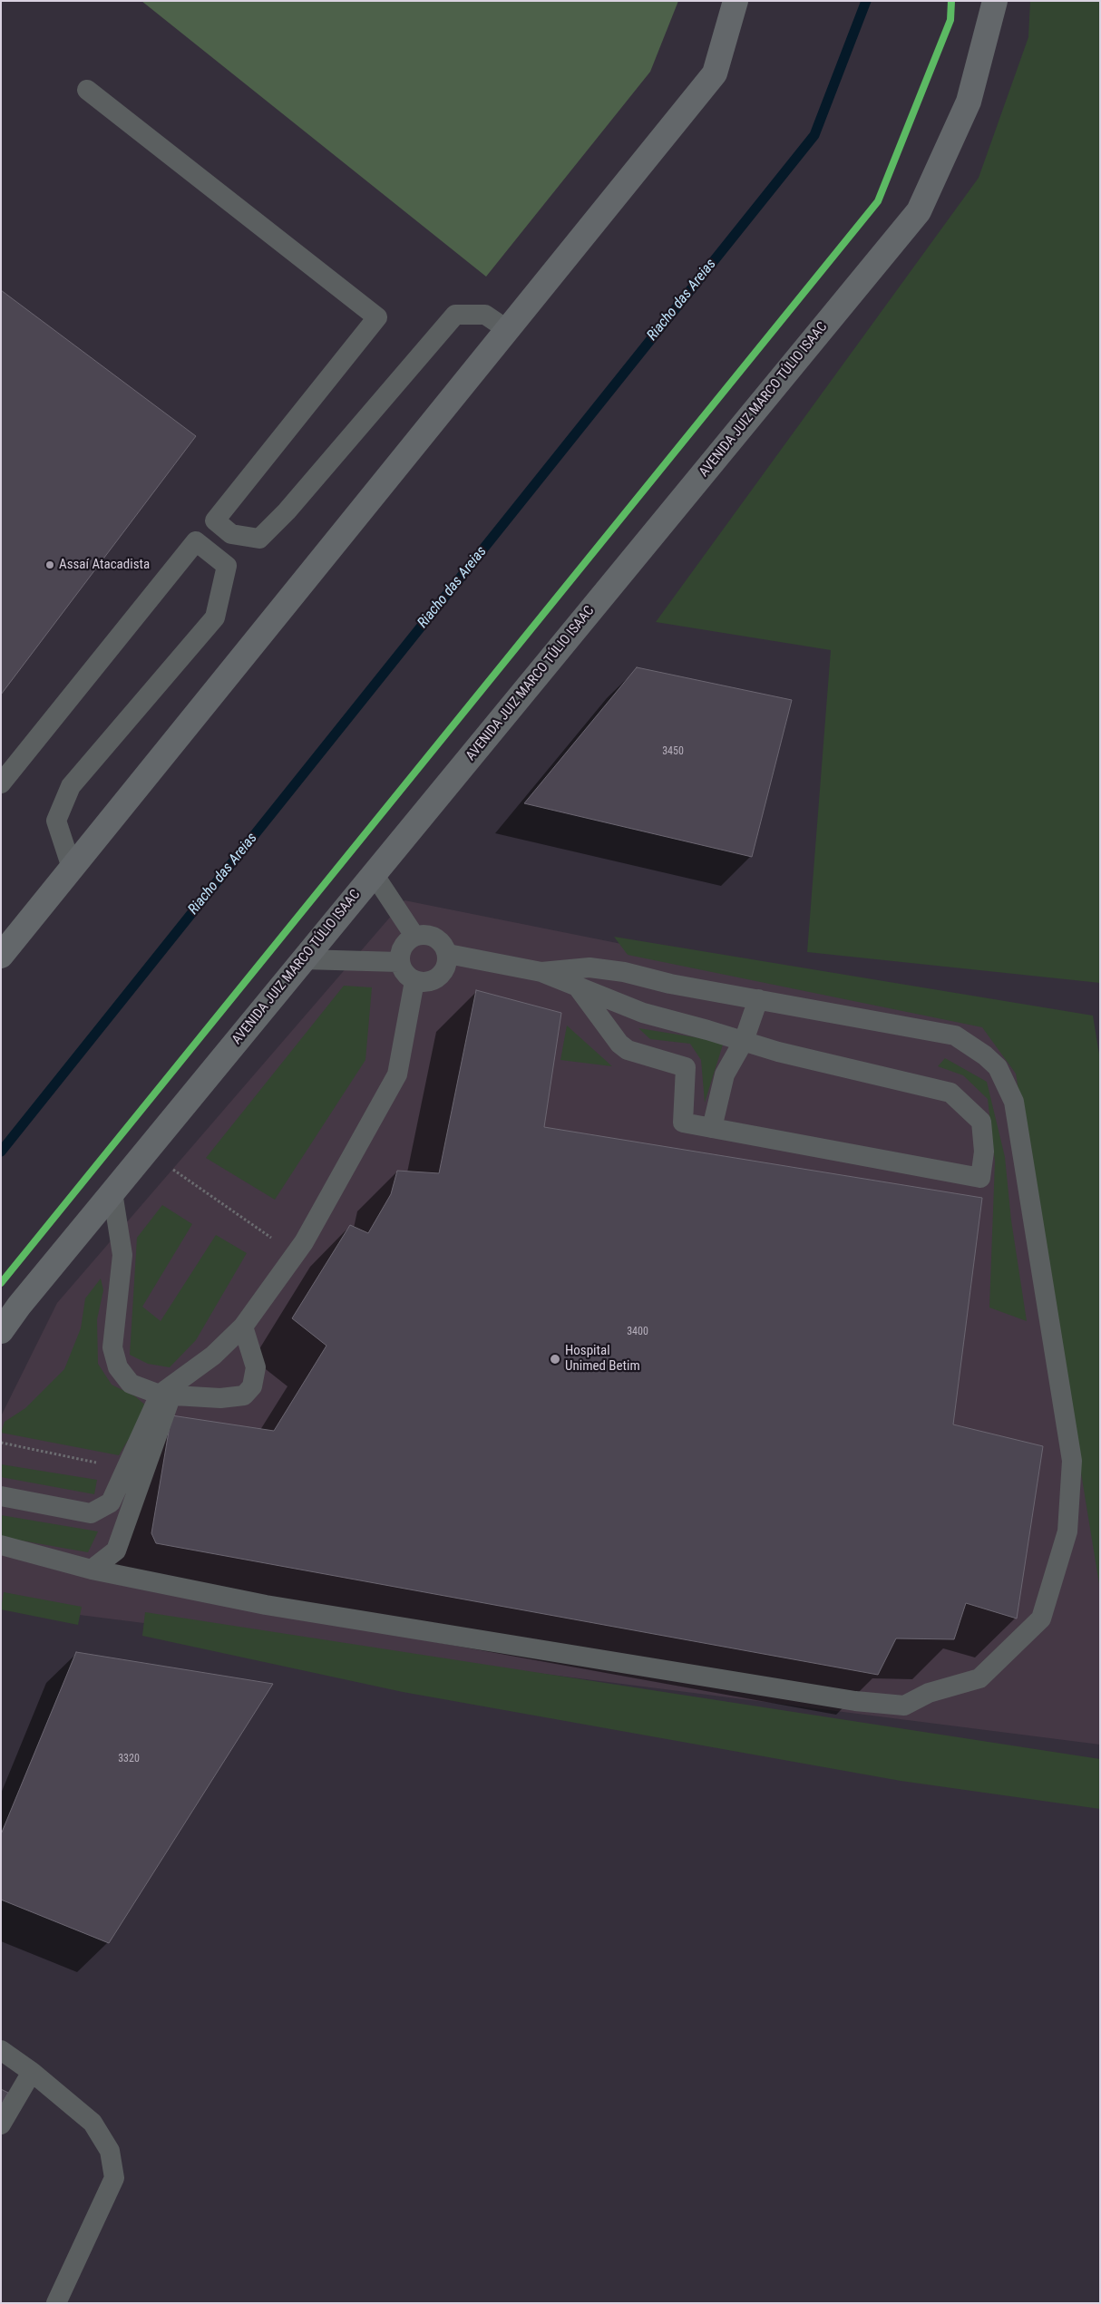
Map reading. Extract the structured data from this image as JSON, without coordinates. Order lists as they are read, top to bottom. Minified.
{"streets":{"main road":["AVENIDA JUIZ MARCO TÚLIO ISAAC"]},"water":["Riacho das Areias"],"places":["Assaí Atacadista","Hospital Unimed Betim"],"house_numbers":["3450","3400","3320"]}
